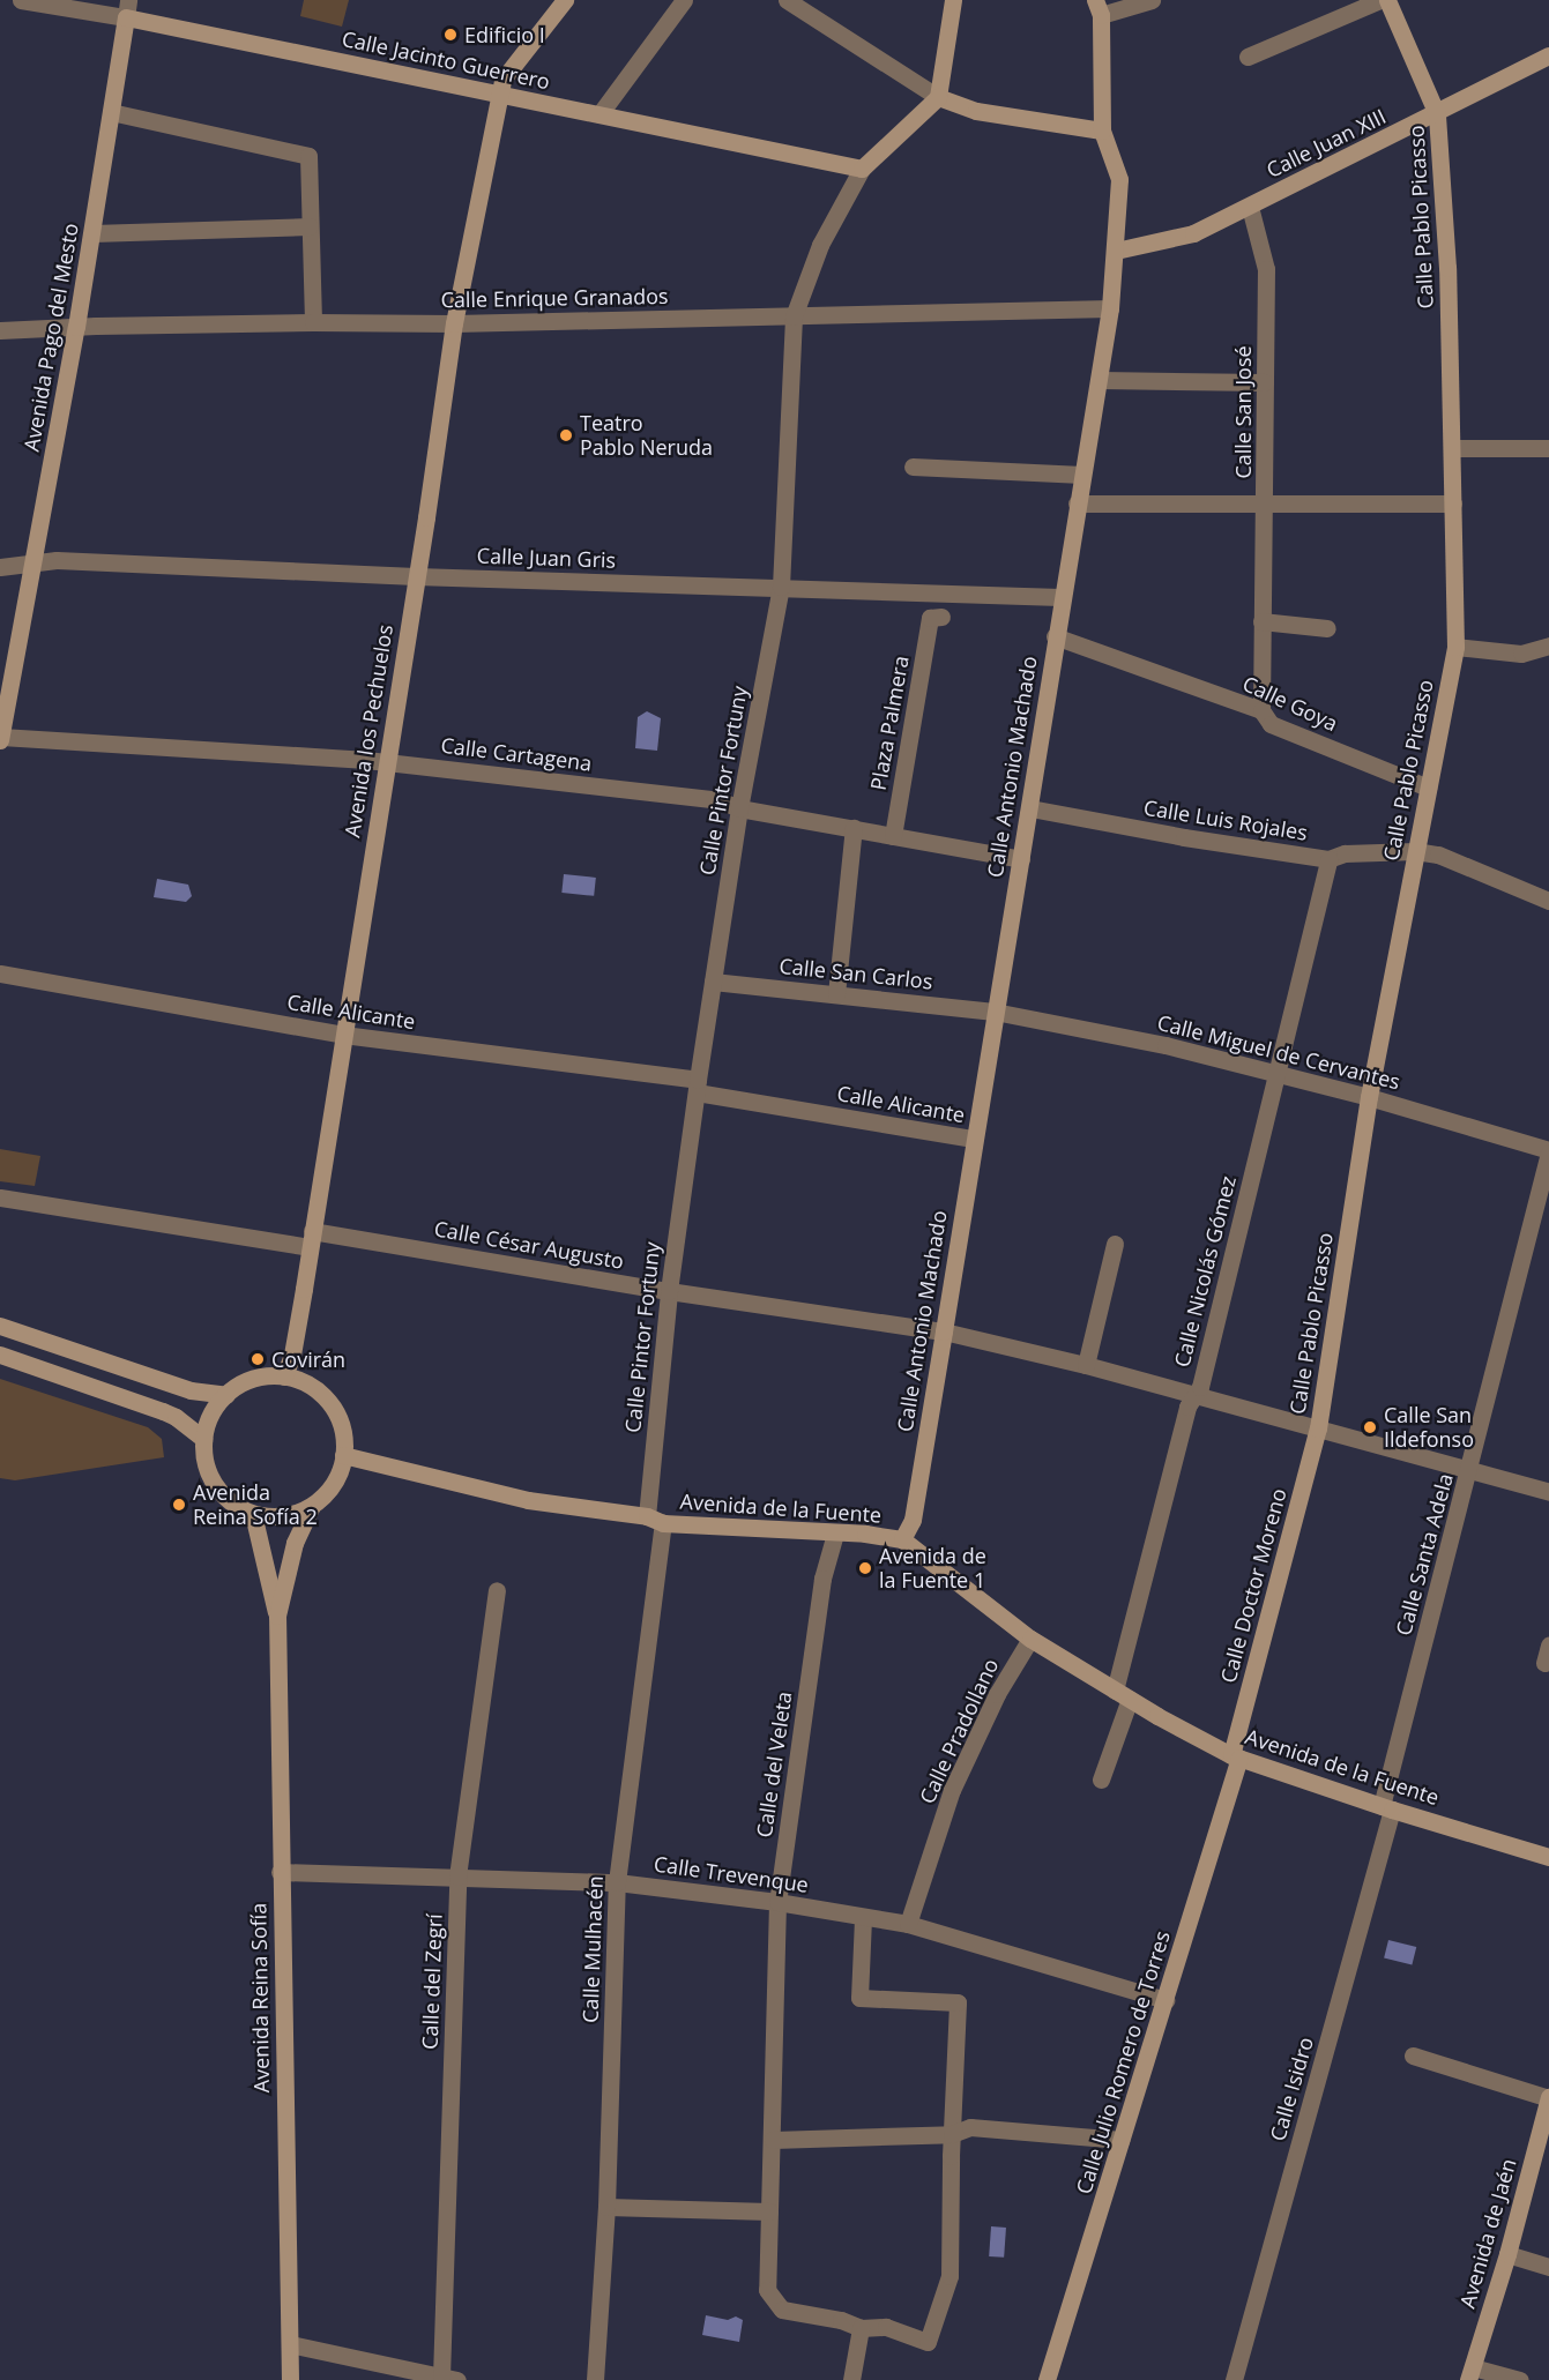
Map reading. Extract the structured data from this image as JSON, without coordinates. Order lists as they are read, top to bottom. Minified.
{"streets":{"street":["Calle Jacinto Guerrero","Calle Juan XIII","Calle Pablo Picasso","Calle Enrique Granados","Avenida Pago del Mesto","Calle San José","Calle Juan Gris","Calle Goya","Plaza Palmera","Avenida los Pechuelos","Calle Cartagena","Calle Antonio Machado","Calle Pintor Fortuny","Calle Luis Rojales","Calle San Carlos","Calle Alicante","Calle Miguel de Cervantes","Calle César Augusto","Calle Nicolás Gómez","Avenida de la Fuente","Calle Santa Adela","Calle Doctor Moreno","Calle Pradollano","Calle del Veleta","Calle Trevenque","Calle Mulhacén","Calle del Zegrí","Avenida Reina Sofía","Calle Julio Romero de Torres","Calle Isidro","Avenida de Jaén"]},"crossings":[["Calle Jacinto Guerrero","Avenida Pago del Mesto"],["Calle Jacinto Guerrero","Avenida los Pechuelos"],["Calle Jacinto Guerrero","Calle Pintor Fortuny"],["Calle Juan XIII","Calle Pablo Picasso"],["Calle Juan XIII","Calle San José"],["Calle Juan XIII","Calle Antonio Machado"],["Calle Pablo Picasso","Calle Goya"],["Calle Pablo Picasso","Calle Luis Rojales"],["Calle Pablo Picasso","Calle Miguel de Cervantes"],["Calle Pablo Picasso","Calle Doctor Moreno"],["Calle Enrique Granados","Avenida Pago del Mesto"],["Calle Enrique Granados","Avenida los Pechuelos"],["Calle Enrique Granados","Calle Antonio Machado"],["Calle Enrique Granados","Calle Pintor Fortuny"],["Avenida Pago del Mesto","Calle Juan Gris"],["Avenida Pago del Mesto","Calle Cartagena"],["Calle San José","Calle Goya"],["Calle Juan Gris","Avenida los Pechuelos"],["Calle Juan Gris","Calle Antonio Machado"],["Calle Juan Gris","Calle Pintor Fortuny"],["Calle Goya","Calle Antonio Machado"],["Plaza Palmera","Calle Cartagena"],["Avenida los Pechuelos","Calle Cartagena"],["Avenida los Pechuelos","Calle Alicante"],["Avenida los Pechuelos","Calle César Augusto"],["Avenida los Pechuelos","Avenida de la Fuente"],["Avenida los Pechuelos","Avenida Reina Sofía"],["Calle Cartagena","Calle Antonio Machado"],["Calle Cartagena","Calle Pintor Fortuny"],["Calle Antonio Machado","Calle Luis Rojales"],["Calle Antonio Machado","Calle San Carlos"],["Calle Antonio Machado","Calle Alicante"],["Calle Antonio Machado","Calle Miguel de Cervantes"],["Calle Antonio Machado","Calle César Augusto"],["Calle Antonio Machado","Avenida de la Fuente"],["Calle Pintor Fortuny","Calle San Carlos"],["Calle Pintor Fortuny","Calle Alicante"],["Calle Pintor Fortuny","Calle César Augusto"],["Calle Pintor Fortuny","Avenida de la Fuente"],["Calle Pintor Fortuny","Calle Mulhacén"],["Calle Luis Rojales","Calle Nicolás Gómez"],["Calle San Carlos","Calle Miguel de Cervantes"],["Calle Miguel de Cervantes","Calle Nicolás Gómez"],["Calle Miguel de Cervantes","Calle Santa Adela"],["Calle Nicolás Gómez","Avenida de la Fuente"],["Avenida de la Fuente","Calle Santa Adela"],["Avenida de la Fuente","Calle Doctor Moreno"],["Avenida de la Fuente","Calle Pradollano"],["Avenida de la Fuente","Calle del Veleta"],["Avenida de la Fuente","Calle Mulhacén"],["Avenida de la Fuente","Avenida Reina Sofía"],["Avenida de la Fuente","Calle Julio Romero de Torres"],["Avenida de la Fuente","Calle Isidro"],["Calle Santa Adela","Calle Isidro"],["Calle Doctor Moreno","Calle Julio Romero de Torres"],["Calle Pradollano","Calle Trevenque"],["Calle del Veleta","Calle Trevenque"],["Calle Trevenque","Calle Mulhacén"],["Calle Trevenque","Calle del Zegrí"],["Calle Trevenque","Avenida Reina Sofía"],["Calle Trevenque","Calle Julio Romero de Torres"]],"places":["Edificio I","Teatro Pablo Neruda","Covirán","Calle San Ildefonso","Avenida Reina Sofía 2","Avenida de la Fuente 1"]}
